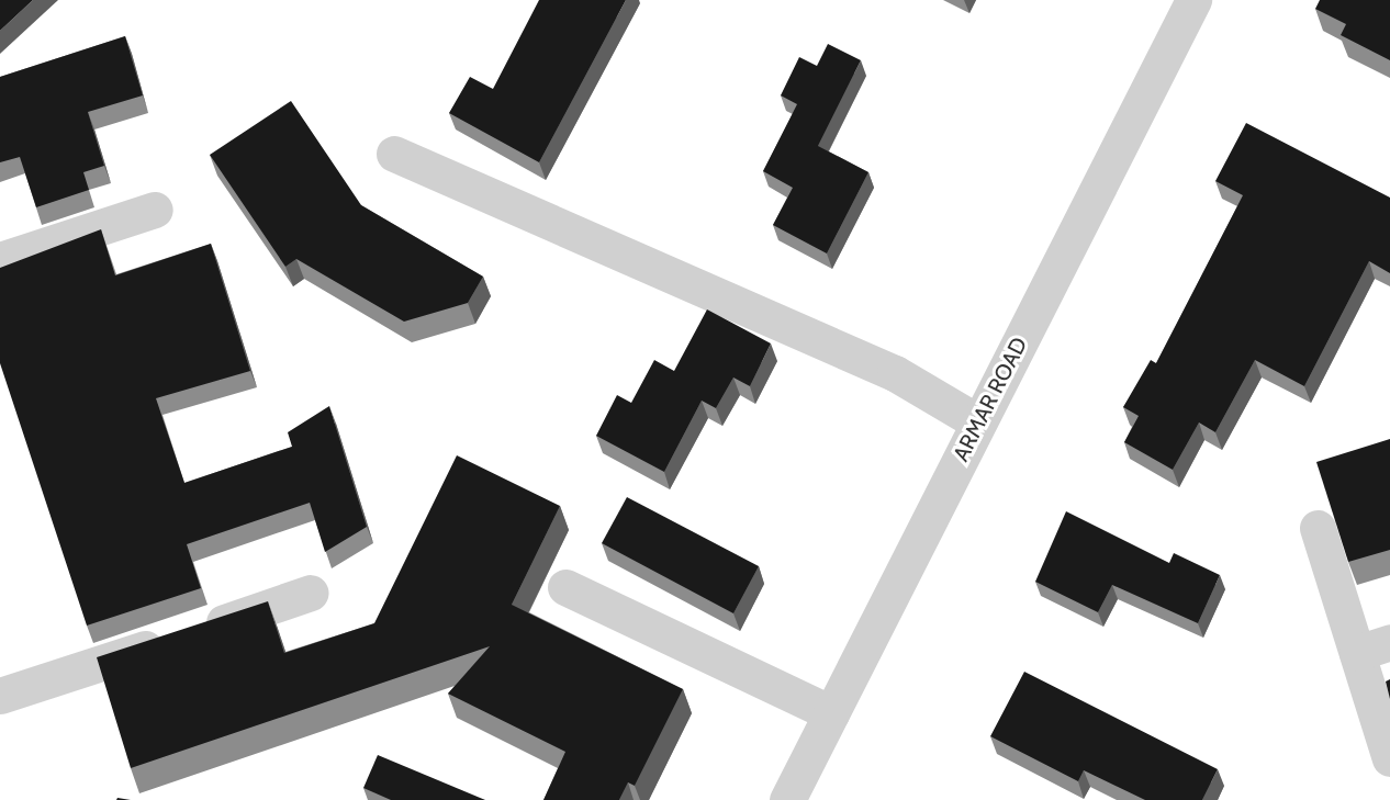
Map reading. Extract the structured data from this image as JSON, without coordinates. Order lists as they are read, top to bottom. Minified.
{"streets":{"street":["ARMAR ROAD"]}}
